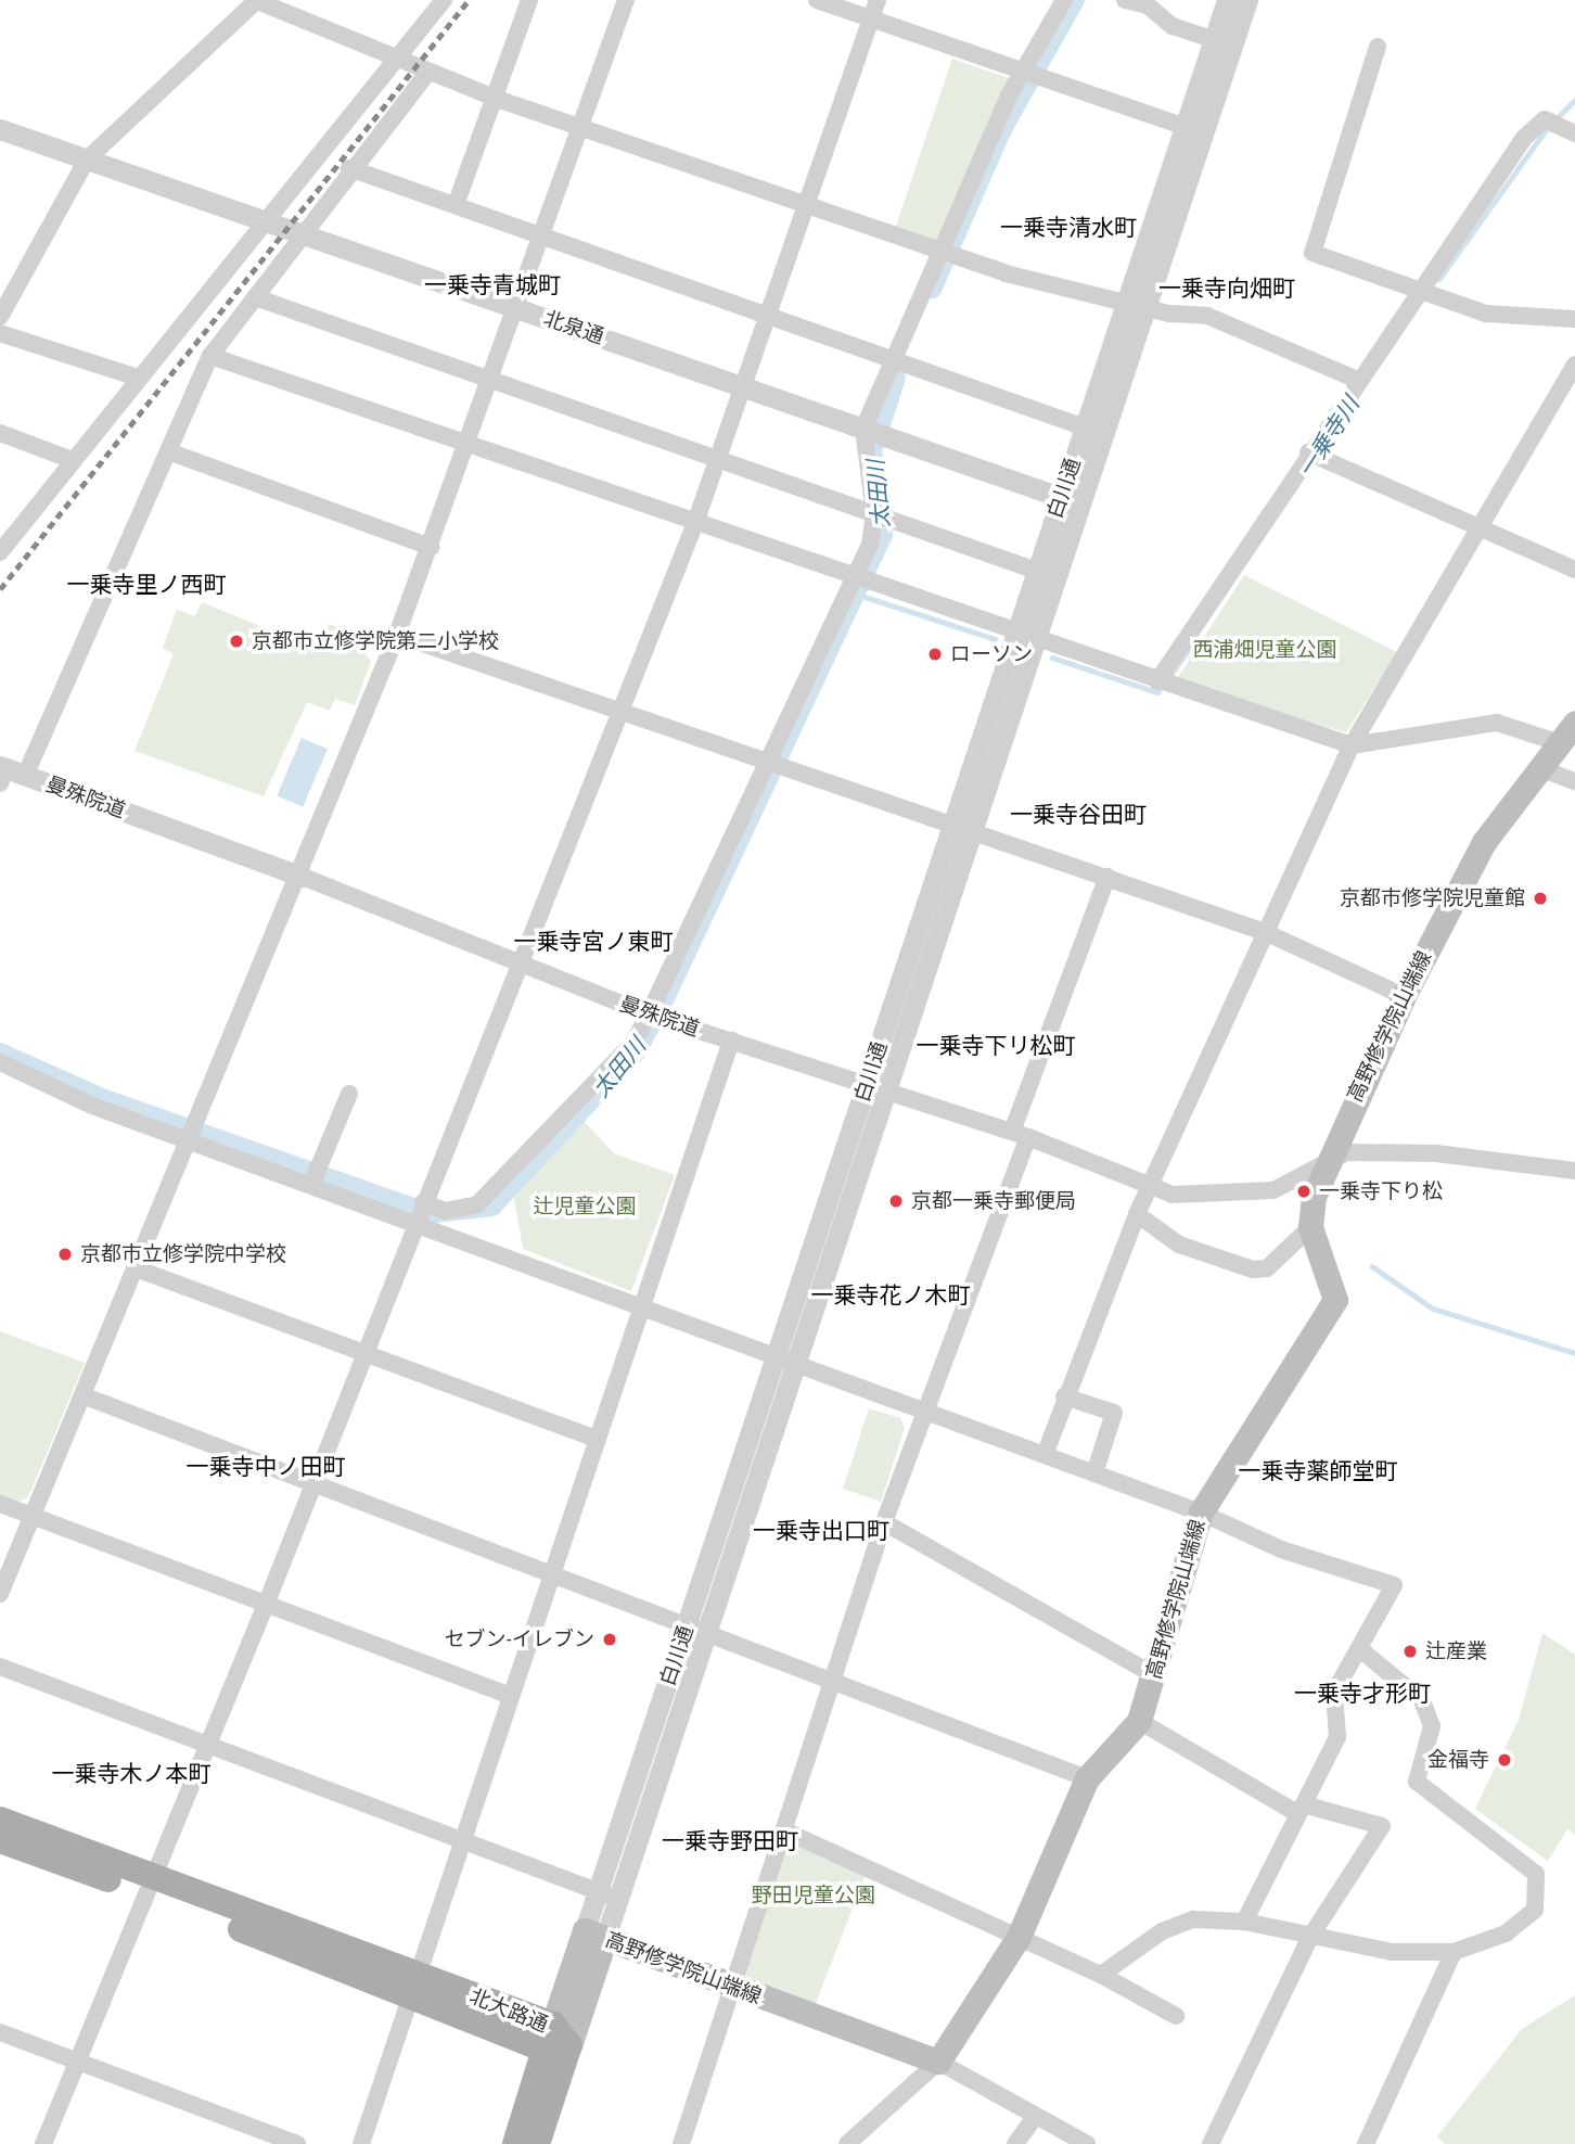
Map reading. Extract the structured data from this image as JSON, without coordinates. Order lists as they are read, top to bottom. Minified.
{"streets":{"main road":["白川通","高野修学院山端線","北大路通"],"street":["北泉通","曼殊院道"]},"crossings":[["北泉通","白川通"],["白川通","曼殊院道"],["白川通","高野修学院山端線"],["白川通","北大路通"],["曼殊院道","高野修学院山端線"]],"districts":["一乗寺清水町","一乗寺青城町","一乗寺向畑町","一乗寺里ノ西町","一乗寺谷田町","一乗寺宮ノ東町","一乗寺下リ松町","一乗寺花ノ木町","一乗寺中ノ田町","一乗寺薬師堂町","一乗寺出口町","一乗寺才形町","一乗寺木ノ本町","一乗寺野田町"],"water":["一乗寺川","太田川"],"parks":["西浦畑児童公園","辻児童公園","野田児童公園"],"places":["京都市立修学院第二小学校","ローソン","京都市修学院児童館","一乗寺下り松","京都一乗寺郵便局","京都市立修学院中学校","セブン-イレブン","辻産業","金福寺"]}
